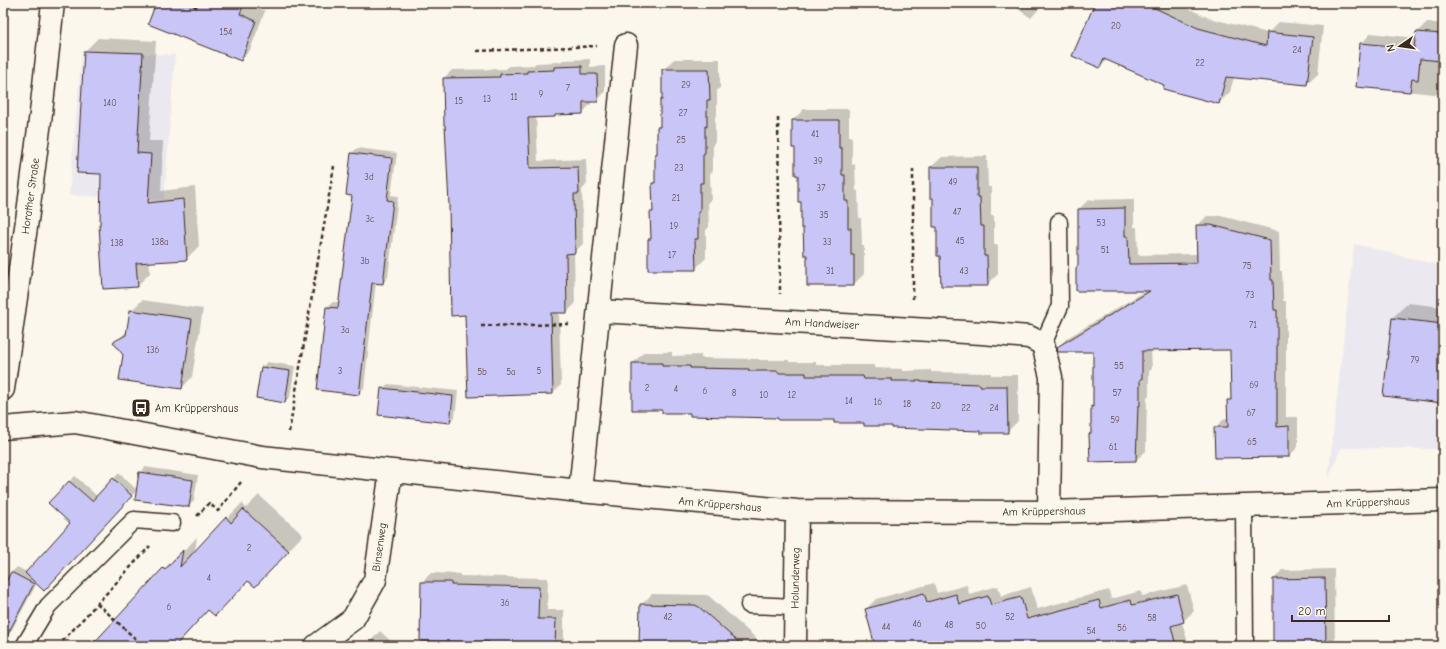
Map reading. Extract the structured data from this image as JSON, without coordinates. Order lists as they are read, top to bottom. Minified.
{"streets":{"street":["Horather Straße","Am Handweiser","Am Krüppershaus","Binsenweg","Holunderweg"]},"crossings":[["Am Krüppershaus","Binsenweg"],["Am Krüppershaus","Holunderweg"]],"places":{"bus stop":["Am Krüppershaus"]},"house_numbers":["20","154","24","22","29","7","9","11","13","15","140","27","41","25","39","23","3d","49","37","21","47","35","3c","53","19","45","138a","33","138","51","17","3b","75","31","43","73","71","3a","136","79","55","3","5","5b","5a","69","2","4","6","8","57","10","12","14","16","18","20","22","24","67","59","65","61","2","4","36","6","42","52","58","46","48","50","44","56","54"],"scale_bar":"20 m","north":"left"}
